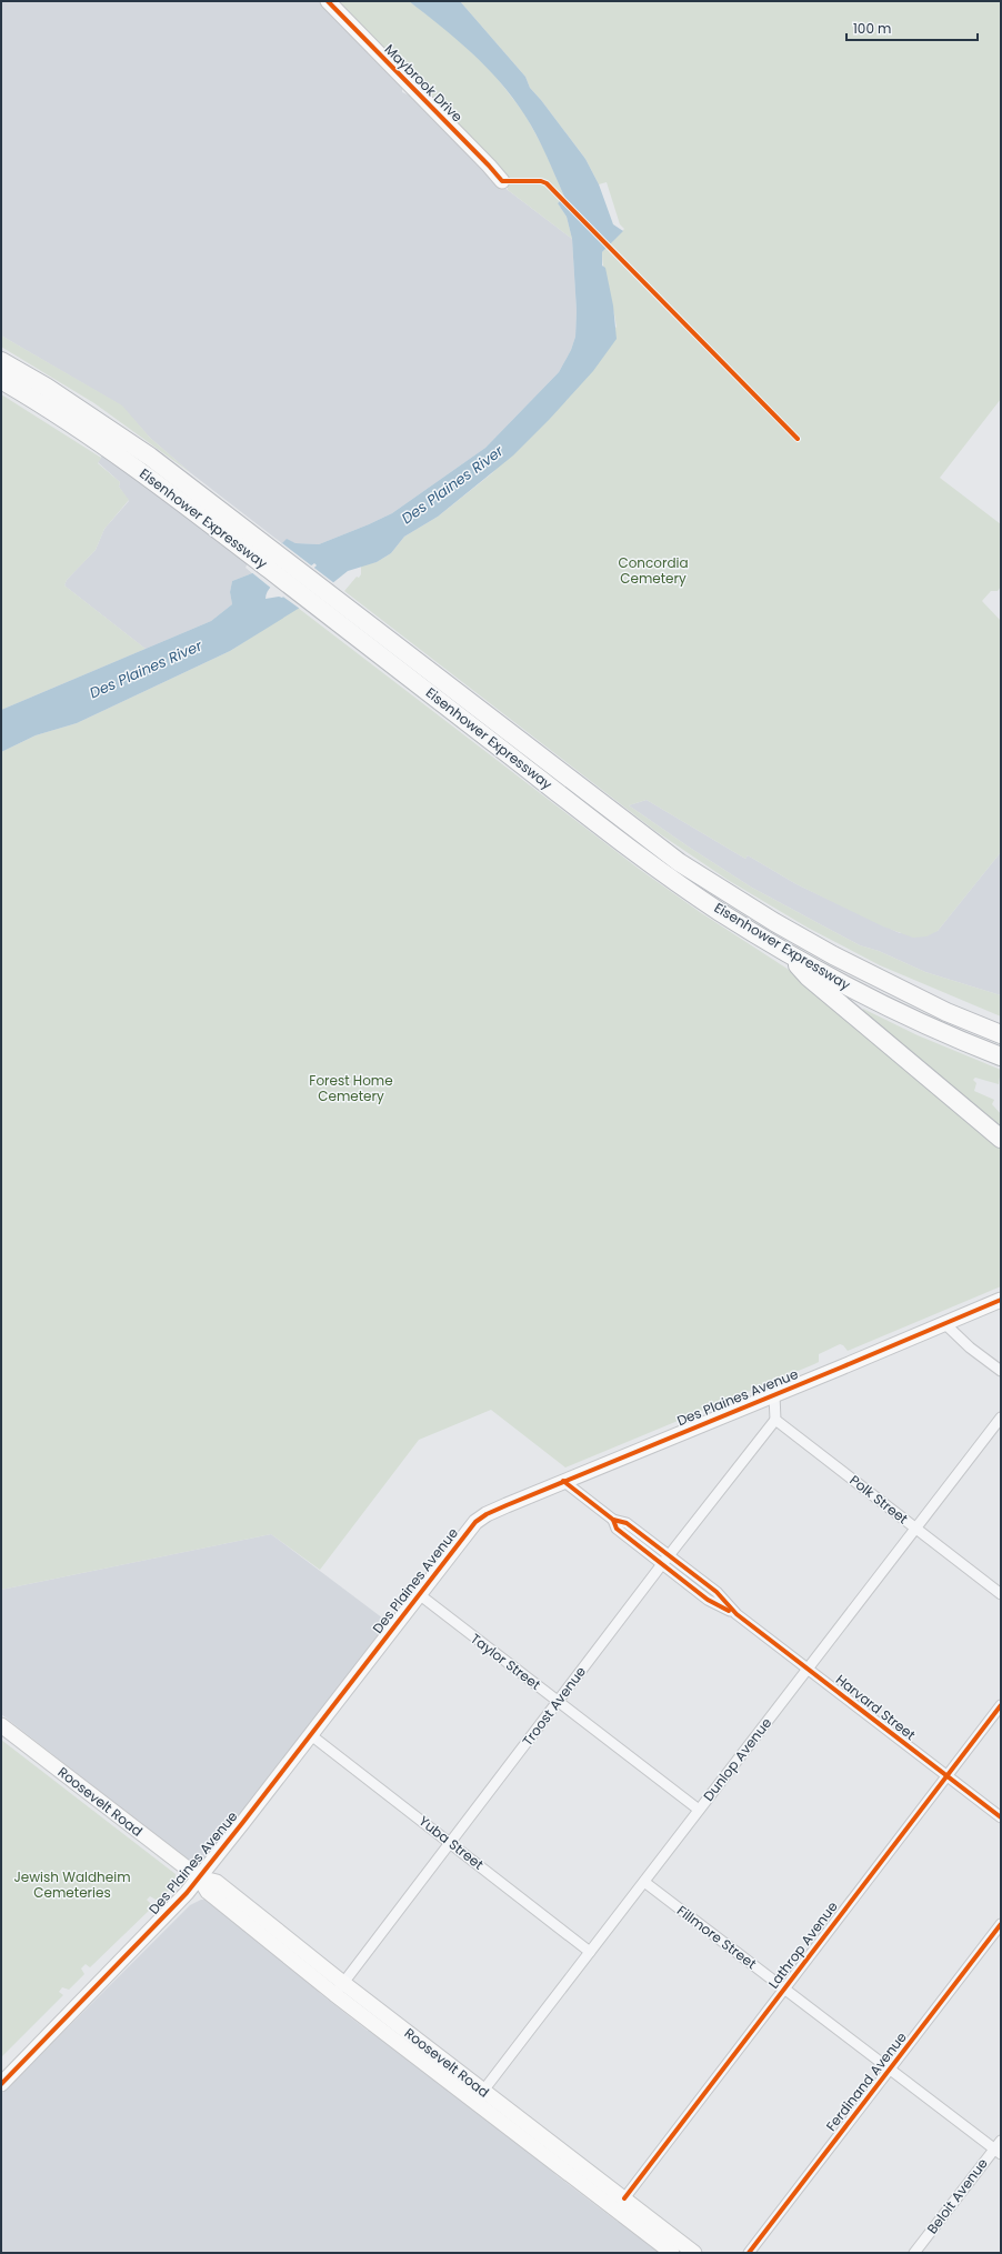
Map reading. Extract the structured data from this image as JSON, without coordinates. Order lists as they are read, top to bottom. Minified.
{"streets":{"highway":["Eisenhower Expressway"],"main road":["Maybrook Drive","Des Plaines Avenue","Roosevelt Road"],"street":["Polk Street","Taylor Street","Troost Avenue","Harvard Street","Dunlop Avenue","Yuba Street","Fillmore Street","Lathrop Avenue","Ferdinand Avenue","Beloit Avenue"]},"crossings":[["Des Plaines Avenue","Taylor Street"],["Des Plaines Avenue","Harvard Street"],["Des Plaines Avenue","Roosevelt Road"],["Des Plaines Avenue","Yuba Street"],["Polk Street","Troost Avenue"],["Polk Street","Dunlop Avenue"],["Taylor Street","Troost Avenue"],["Taylor Street","Dunlop Avenue"],["Troost Avenue","Harvard Street"],["Troost Avenue","Roosevelt Road"],["Troost Avenue","Yuba Street"],["Harvard Street","Dunlop Avenue"],["Harvard Street","Lathrop Avenue"],["Dunlop Avenue","Roosevelt Road"],["Dunlop Avenue","Yuba Street"],["Dunlop Avenue","Fillmore Street"],["Roosevelt Road","Lathrop Avenue"],["Fillmore Street","Lathrop Avenue"],["Fillmore Street","Ferdinand Avenue"],["Fillmore Street","Beloit Avenue"]],"water":["Des Plaines River"],"parks":["Concordia Cemetery","Forest Home Cemetery","Jewish Waldheim Cemeteries"],"scale_bar":"100 m"}
